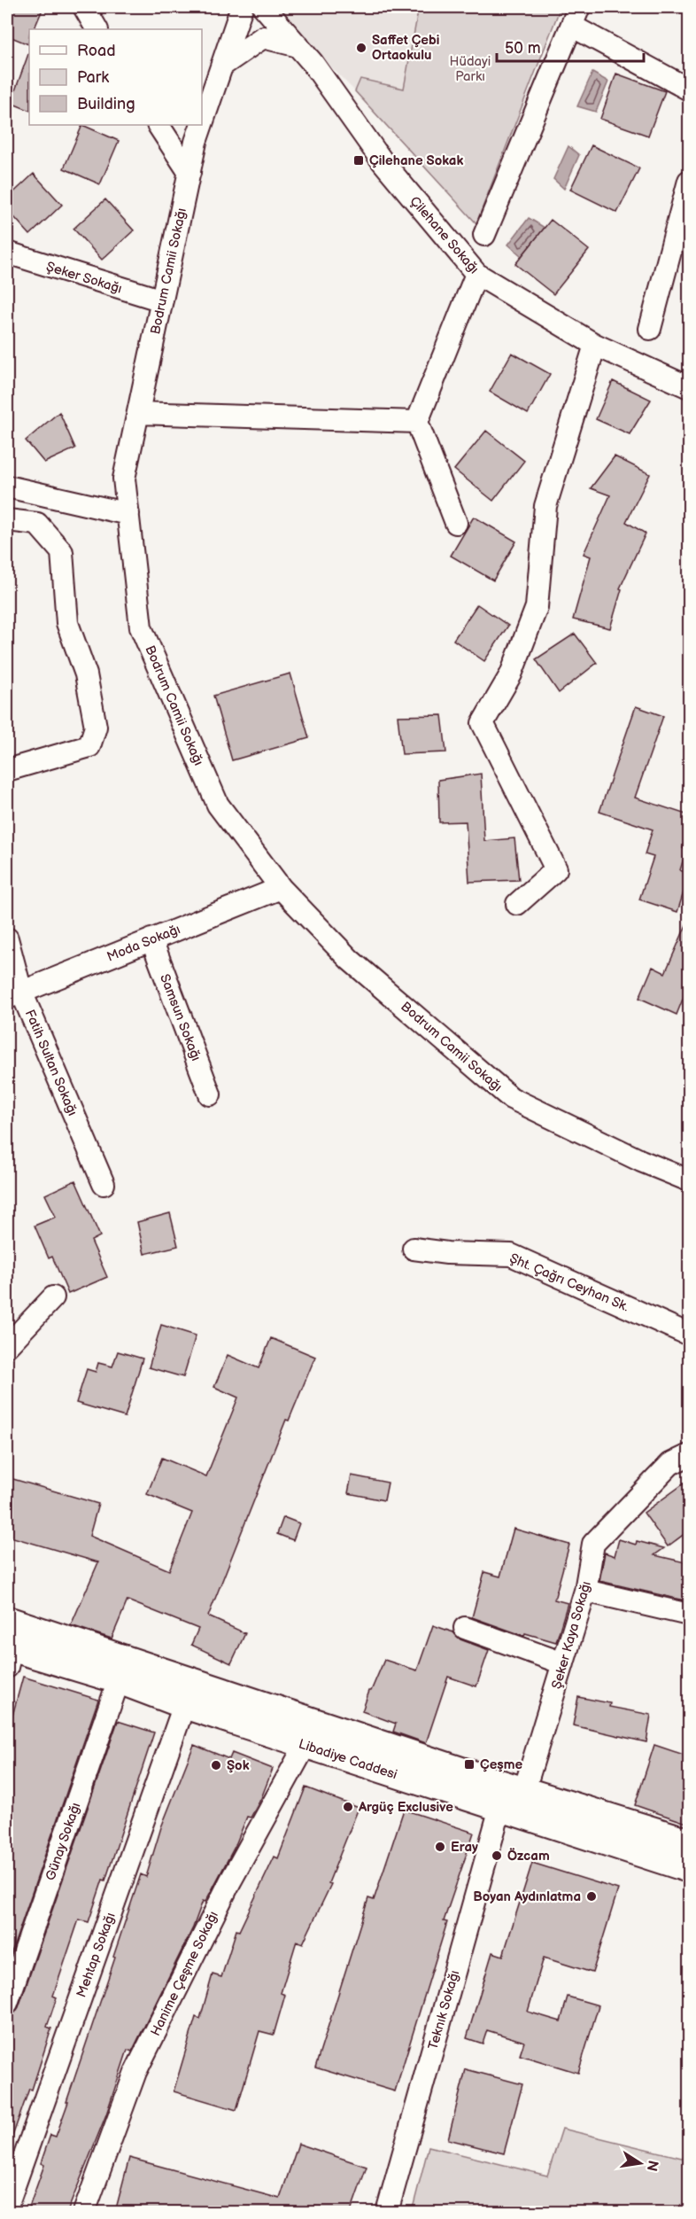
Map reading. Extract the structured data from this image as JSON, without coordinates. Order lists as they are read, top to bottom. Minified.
{"streets":{"main road":["Libadiye Caddesi"],"street":["Çilehane Sokağı","Bodrum Camii Sokağı","Şeker Sokağı","Moda Sokağı","Samsun Sokağı","Fatih Sultan Sokağı","Şht. Çağrı Ceyhan Sk.","Şeker Kaya Sokağı","Günay Sokağı","Mehtap Sokağı","Hanime Çeşme Sokağı","Teknık Sokağı"]},"crossings":[["Bodrum Camii Sokağı","Şeker Sokağı"],["Bodrum Camii Sokağı","Moda Sokağı"],["Moda Sokağı","Samsun Sokağı"],["Moda Sokağı","Fatih Sultan Sokağı"],["Şeker Kaya Sokağı","Libadiye Caddesi"],["Libadiye Caddesi","Günay Sokağı"],["Libadiye Caddesi","Mehtap Sokağı"],["Libadiye Caddesi","Hanime Çeşme Sokağı"],["Libadiye Caddesi","Teknık Sokağı"]],"parks":["Hüdayi Parkı"],"places":{"other":["Saffet Çebi Ortaokulu","Şok","Argüç Exclusive","Eray","Özcam","Boyan Aydınlatma"],"transit":["Çilehane Sokak","Çeşme"]},"legend":["Road","Park","Building"],"scale_bar":"50 m","north":"right"}
